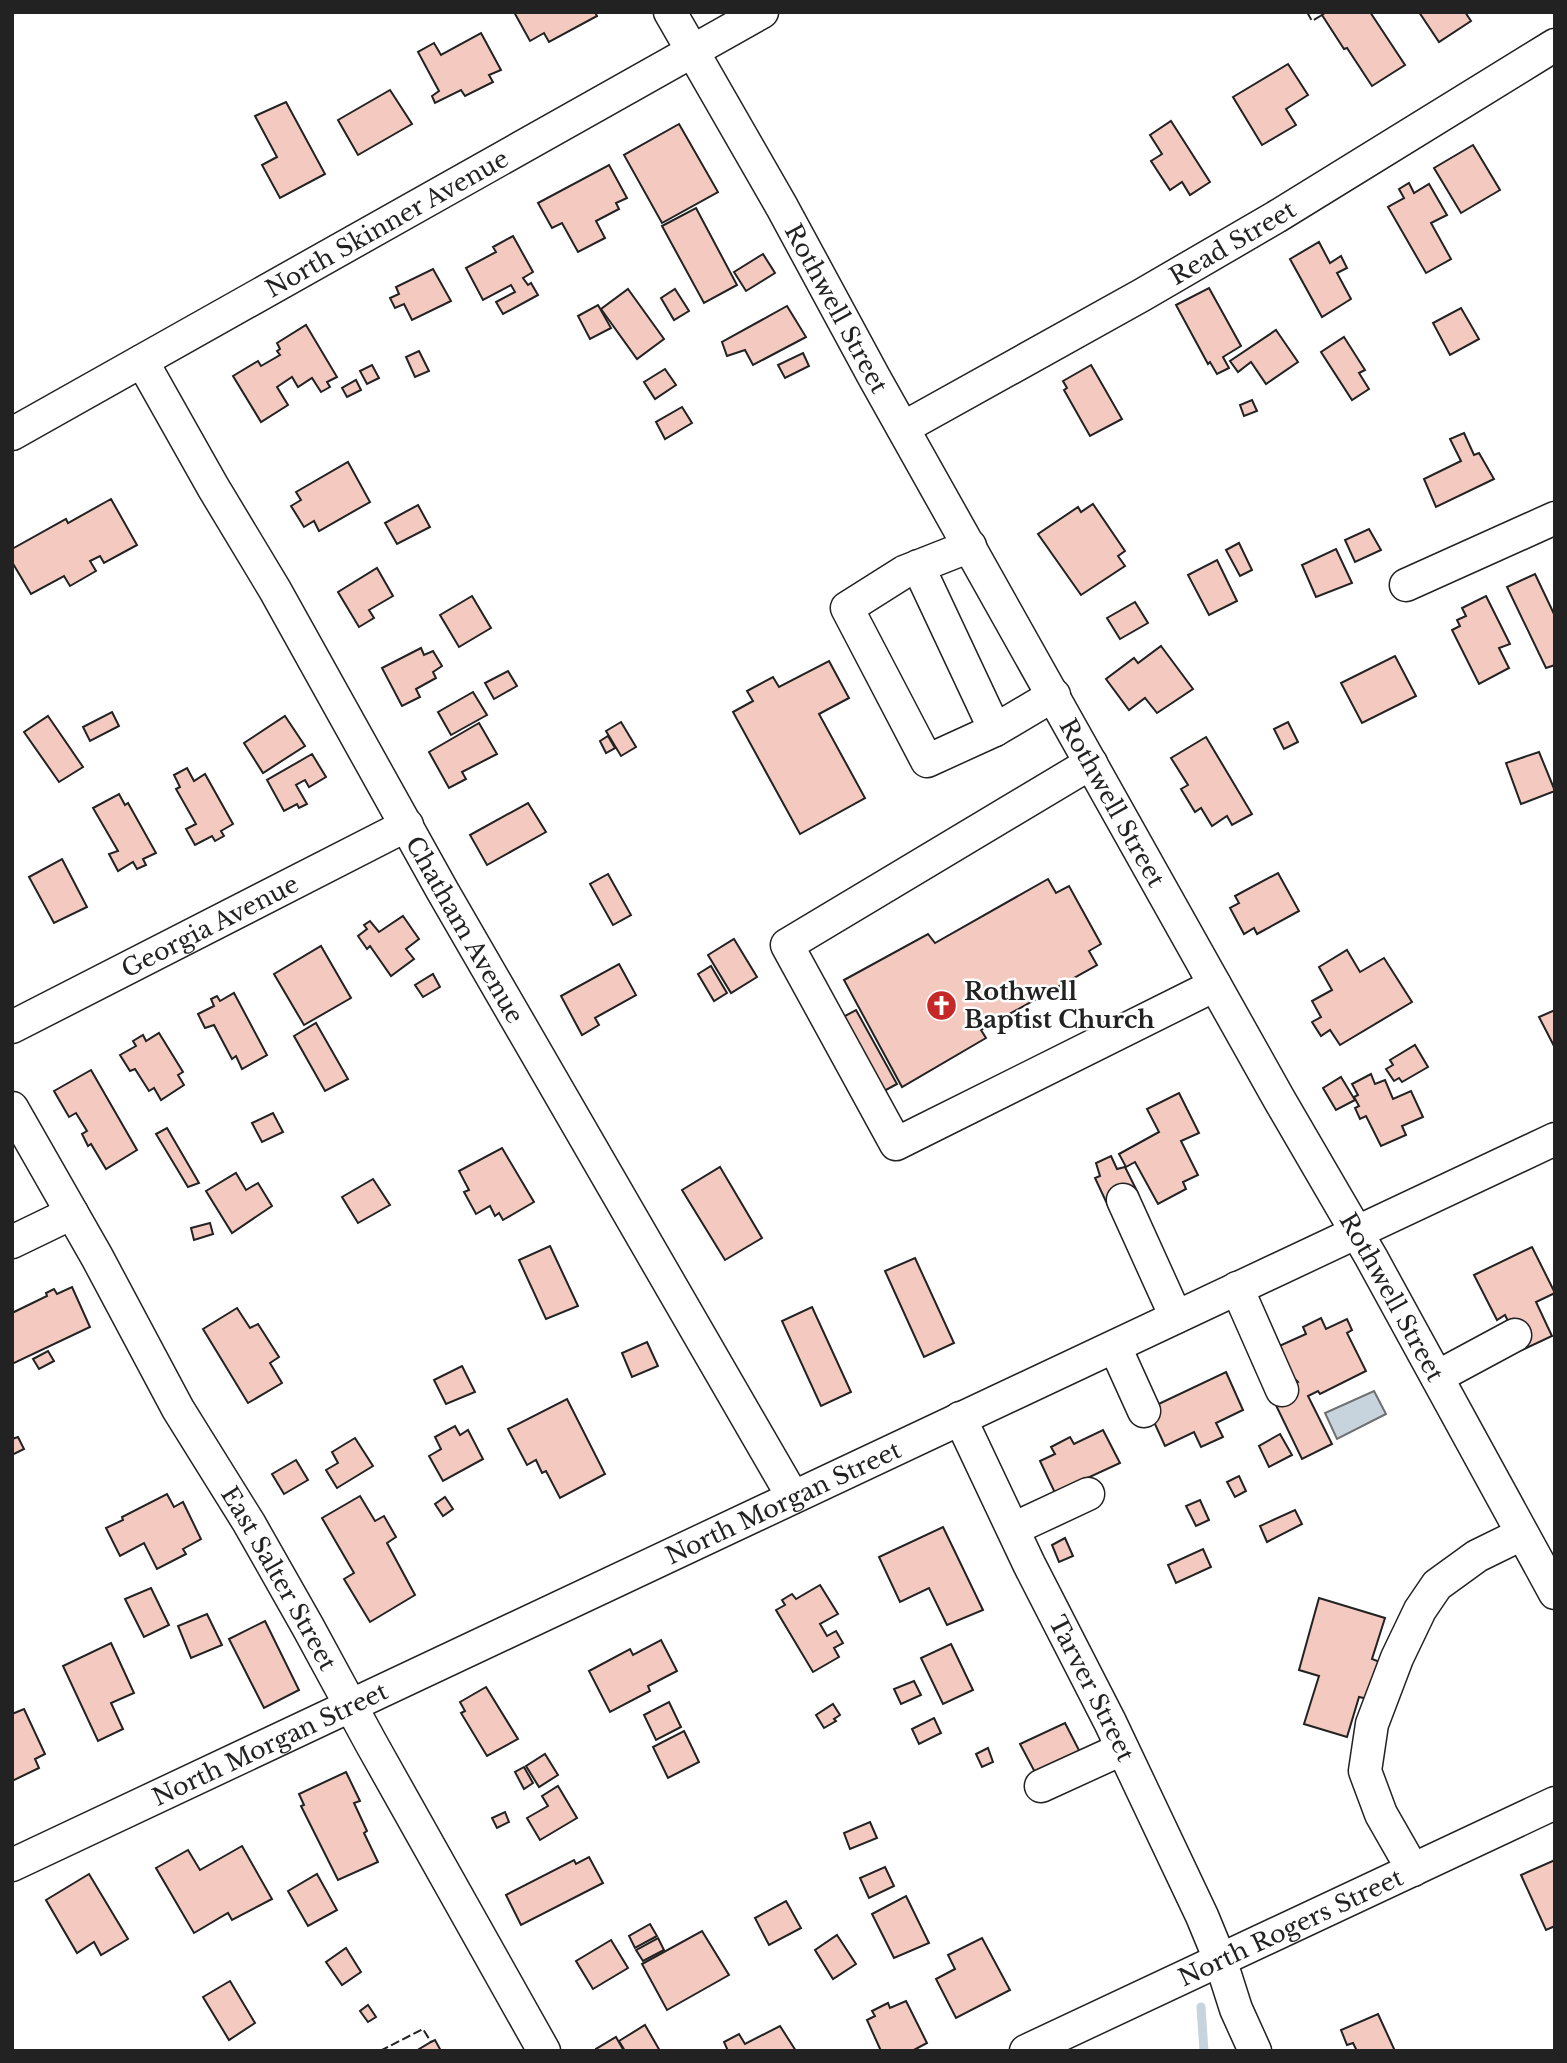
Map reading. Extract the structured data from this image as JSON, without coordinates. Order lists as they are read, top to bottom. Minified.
{"streets":{"street":["North Skinner Avenue","Read Street","Rothwell Street","Georgia Avenue","Chatham Avenue","North Morgan Street","East Salter Street","Tarver Street","North Rogers Street"]},"crossings":[["North Skinner Avenue","Rothwell Street"],["North Skinner Avenue","Chatham Avenue"],["Read Street","Rothwell Street"],["Rothwell Street","North Morgan Street"],["Georgia Avenue","Chatham Avenue"],["Chatham Avenue","North Morgan Street"],["North Morgan Street","East Salter Street"],["North Morgan Street","Tarver Street"],["Tarver Street","North Rogers Street"]],"places":{"church":["Rothwell Baptist Church"]}}
